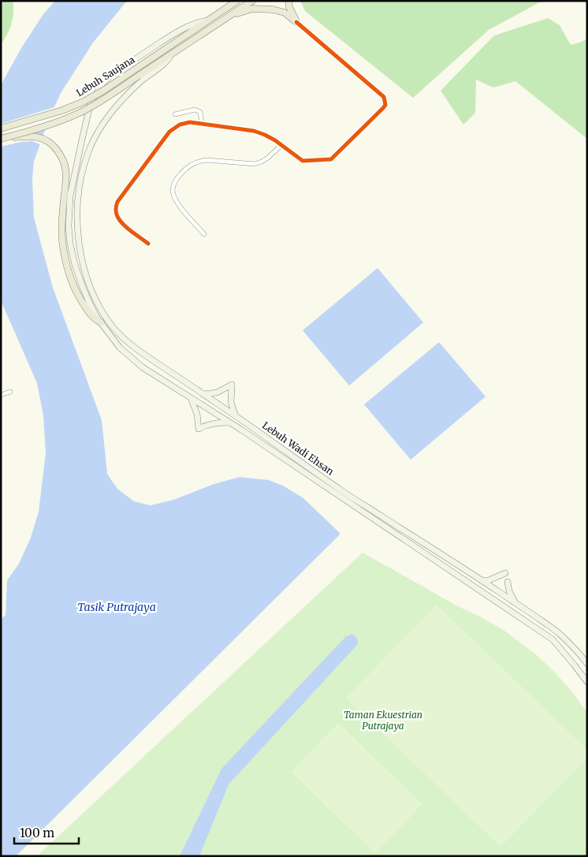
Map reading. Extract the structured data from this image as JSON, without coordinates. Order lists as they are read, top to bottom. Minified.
{"streets":{"main road":["Lebuh Saujana","Lebuh Wadi Ehsan"]},"crossings":[["Lebuh Saujana","Lebuh Wadi Ehsan"]],"water":["Tasik Putrajaya"],"parks":["Taman Ekuestrian Putrajaya"],"scale_bar":"100 m"}
